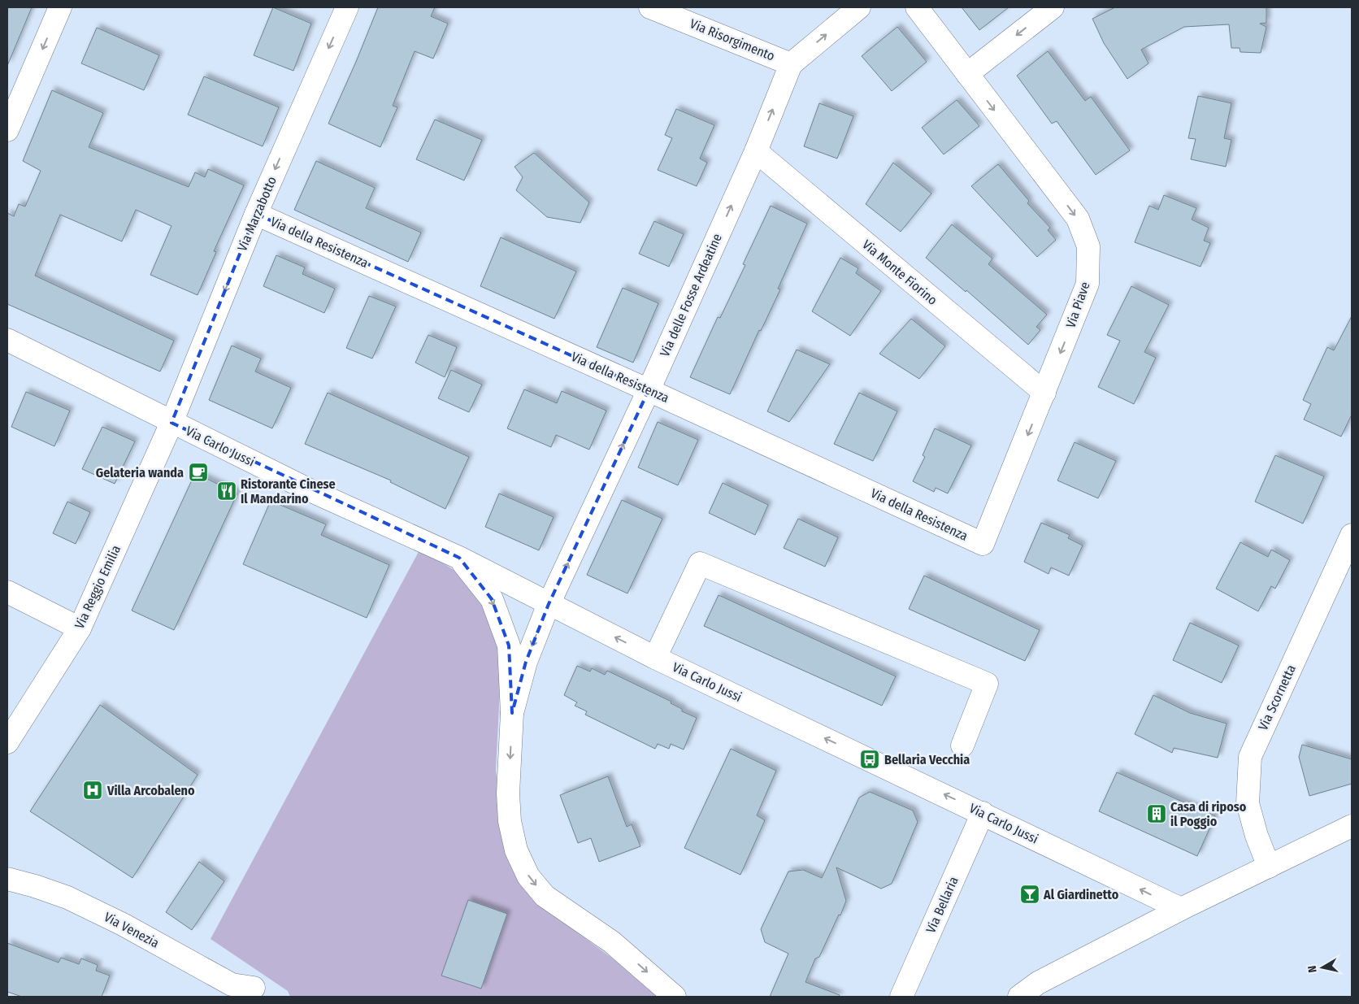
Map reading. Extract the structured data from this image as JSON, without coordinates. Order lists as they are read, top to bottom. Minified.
{"streets":{"street":["Via Risorgimento","Via Marzabotto","Via della Resistenza","Via Monte Fiorino","Via delle Fosse Ardeatine","Via Piave","Via Carlo Jussi","Via Reggio Emilia","Via Scornetta","Via Bellaria","Via Venezia"]},"crossings":[["Via Risorgimento","Via delle Fosse Ardeatine"],["Via Marzabotto","Via della Resistenza"],["Via Marzabotto","Via Carlo Jussi"],["Via Marzabotto","Via Reggio Emilia"],["Via della Resistenza","Via delle Fosse Ardeatine"],["Via della Resistenza","Via Piave"],["Via Monte Fiorino","Via delle Fosse Ardeatine"],["Via Monte Fiorino","Via Piave"],["Via delle Fosse Ardeatine","Via Carlo Jussi"],["Via Carlo Jussi","Via Reggio Emilia"],["Via Carlo Jussi","Via Bellaria"]],"one_way":["Via Marzabotto","Via delle Fosse Ardeatine","Via Piave"],"places":{"cafe":["Gelateria wanda"],"restaurant":["Ristorante Cinese Il Mandarino"],"bus stop":["Bellaria Vecchia"],"hospital":["Villa Arcobaleno"],"building":["Casa di riposo il Poggio"],"bar":["Al Giardinetto"]},"north":"left"}
